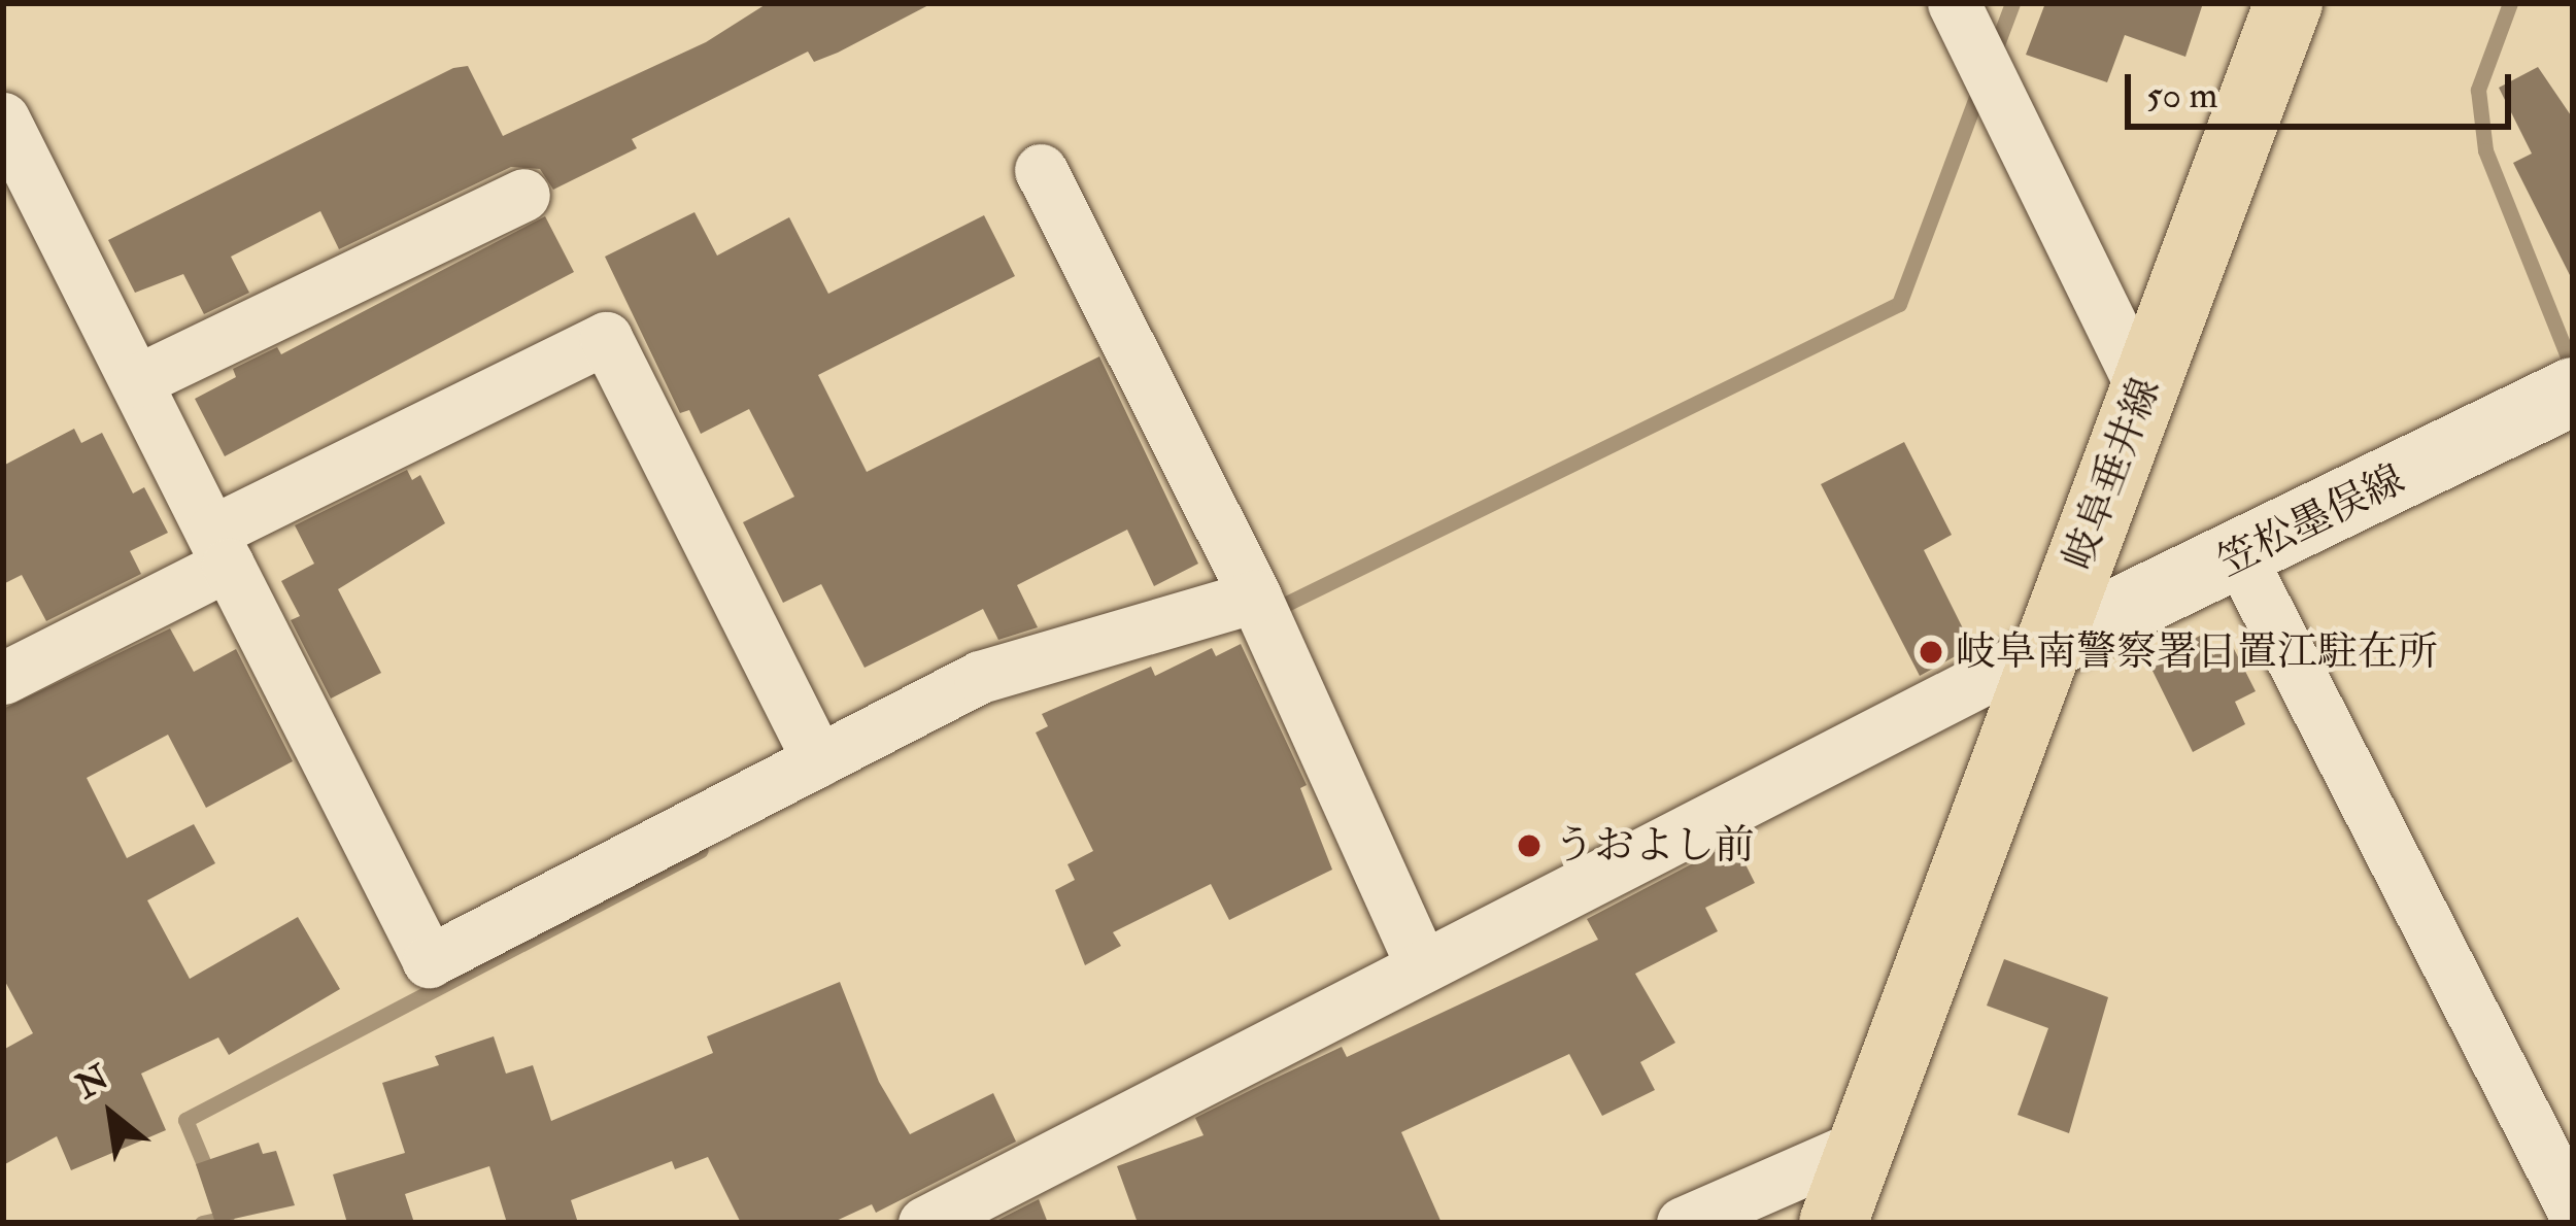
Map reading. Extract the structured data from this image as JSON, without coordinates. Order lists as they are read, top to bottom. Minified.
{"streets":{"main road":["岐阜垂井線","笠松墨俣線"]},"crossings":[["岐阜垂井線","笠松墨俣線"]],"places":["岐阜南警察署日置江駐在所","うおよし前"],"scale_bar":"50 m","north":"top left"}
